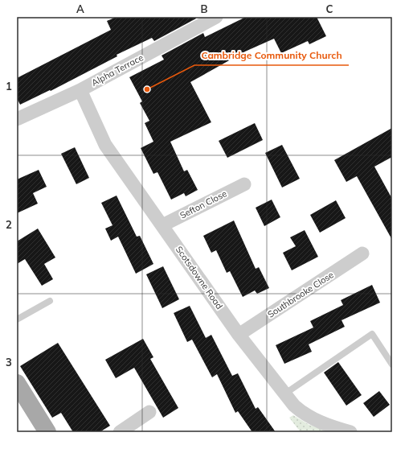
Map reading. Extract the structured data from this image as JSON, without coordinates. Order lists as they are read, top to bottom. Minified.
{"streets":{"street":["Alpha Terrace","Sefton Close","Scotsdowne Road","Southbrooke Close"]},"crossings":[["Alpha Terrace","Scotsdowne Road"],["Sefton Close","Scotsdowne Road"],["Scotsdowne Road","Southbrooke Close"]],"places":["Cambridge Community Church"],"grid":{"columns":["A","B","C"],"rows":["1","2","3"]}}
